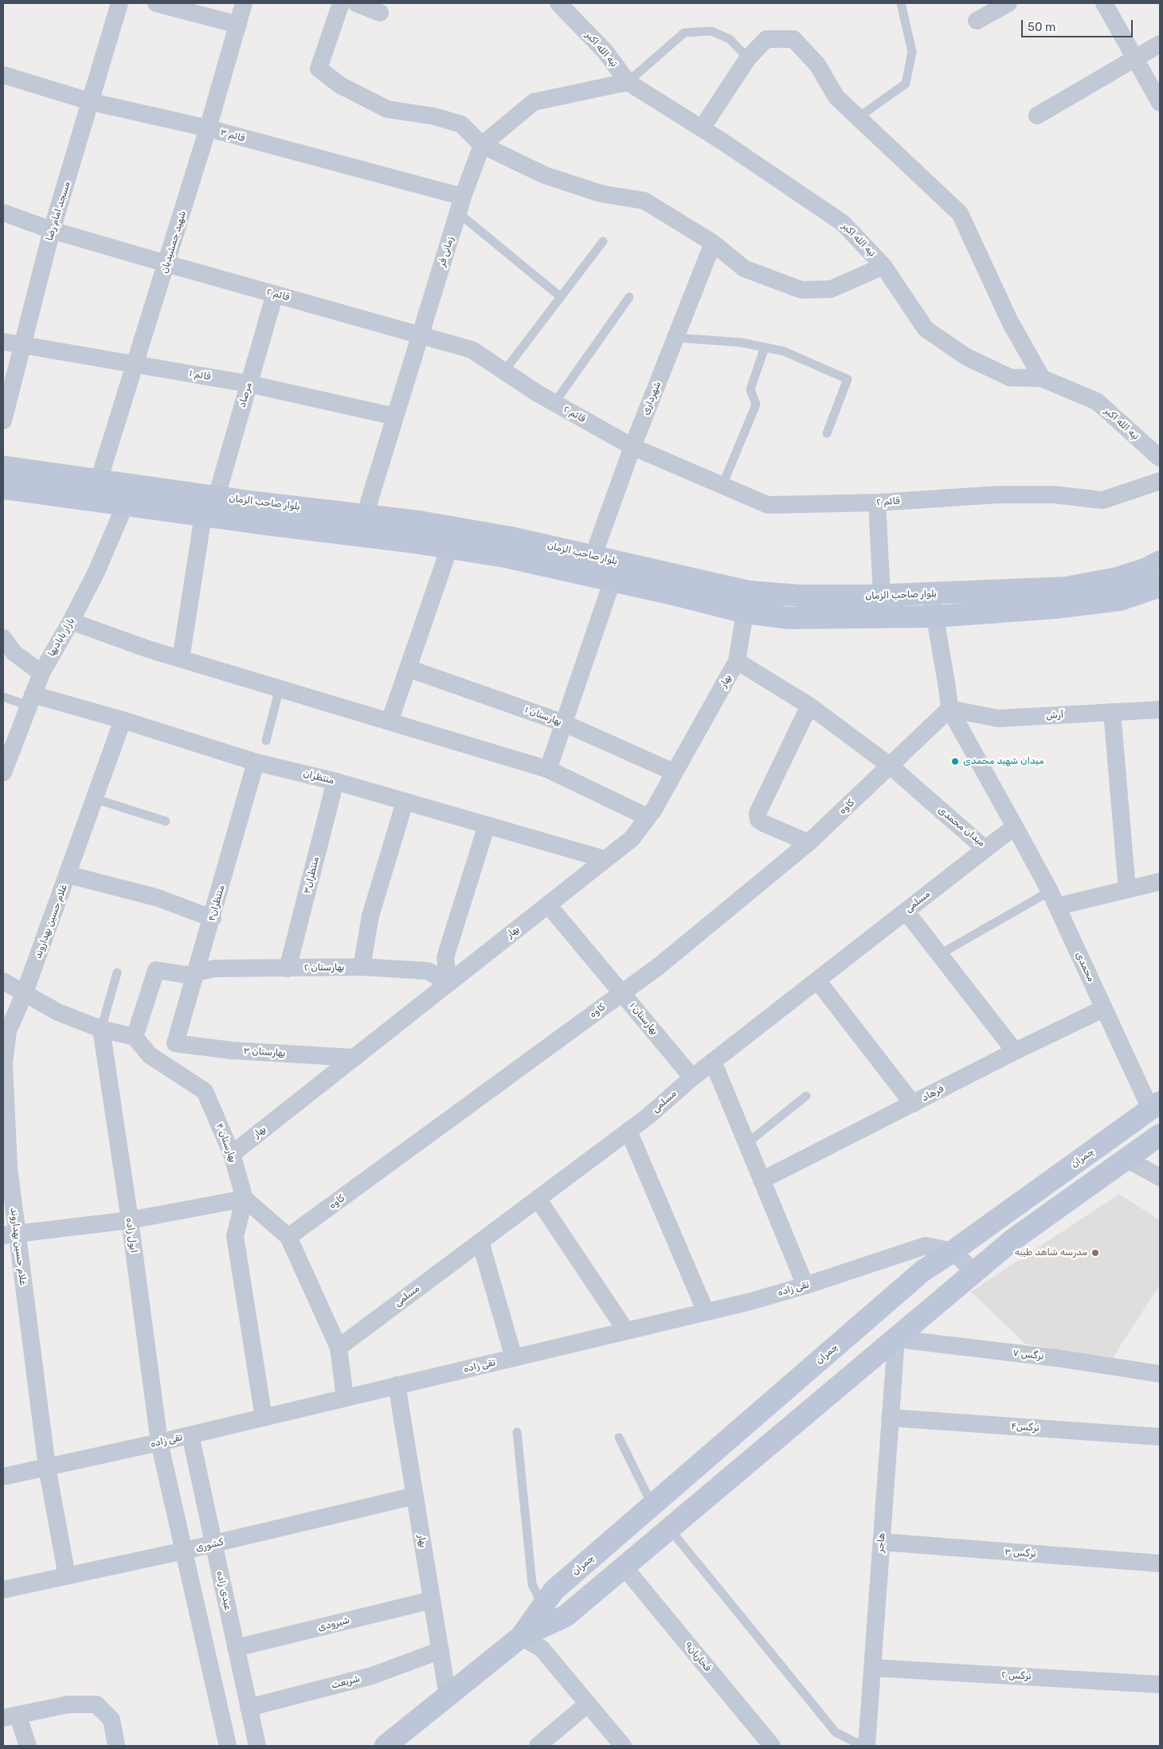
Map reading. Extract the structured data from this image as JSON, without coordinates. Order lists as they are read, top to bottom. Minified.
{"streets":{"main road":["بلوار صاحب الزمان","چمران"],"street":["تپه الله اکبر","قائم ۳","مسجد امام رضا","شهید جمشیدیان","زمانی فر","قائم ۲","قائم ۱","مرصاد","شهرداری","بازار بابادیها","بهار","آرش","بهارستان ۱","منتظران","کاوه","میدان محمدی","منتظران۳","مسلمی","منتظران۴","غلام حسین بهداروند","محمدی","بهارستان ۲","بهارستان ۳","فرهاد","بهارستان ۴","ابول زاده","تقی زاده","نرگس ۷","نرگس۴","هاجر","کشوری","نرگس ۳","عیدی زاده","شیرودی","فخاریان۹","نرگس ۲","شریعت"]},"crossings":[["قائم ۳","مسجد امام رضا"],["قائم ۳","شهید جمشیدیان"],["قائم ۳","زمانی فر"],["مسجد امام رضا","قائم ۲"],["مسجد امام رضا","قائم ۱"],["شهید جمشیدیان","قائم ۲"],["شهید جمشیدیان","قائم ۱"],["شهید جمشیدیان","بلوار صاحب الزمان"],["زمانی فر","قائم ۲"],["زمانی فر","قائم ۱"],["زمانی فر","بلوار صاحب الزمان"],["قائم ۲","مرصاد"],["قائم ۲","شهرداری"],["قائم ۱","مرصاد"],["مرصاد","بلوار صاحب الزمان"],["شهرداری","بلوار صاحب الزمان"],["بلوار صاحب الزمان","بازار بابادیها"],["بلوار صاحب الزمان","بهار"],["بازار بابادیها","منتظران"],["بهار","بهارستان ۱"],["بهار","منتظران"],["بهار","میدان محمدی"],["بهار","بهارستان ۲"],["بهار","بهارستان ۳"],["بهار","بهارستان ۴"],["بهار","چمران"],["بهار","تقی زاده"],["بهار","کشوری"],["بهار","شیرودی"],["بهار","شریعت"],["بهارستان ۱","کاوه"],["بهارستان ۱","مسلمی"],["منتظران","منتظران۳"],["منتظران","منتظران۴"],["منتظران","غلام حسین بهداروند"],["کاوه","میدان محمدی"],["میدان محمدی","مسلمی"],["میدان محمدی","محمدی"],["منتظران۳","بهارستان ۲"],["منتظران۴","بهارستان ۲"],["منتظران۴","بهارستان ۳"],["غلام حسین بهداروند","تقی زاده"],["غلام حسین بهداروند","کشوری"],["محمدی","فرهاد"],["محمدی","چمران"],["بهارستان ۲","بهارستان ۴"],["چمران","تقی زاده"],["چمران","نرگس ۷"],["چمران","هاجر"],["چمران","فخاریان۹"],["ابول زاده","تقی زاده"],["تقی زاده","عیدی زاده"],["نرگس ۷","هاجر"],["نرگس۴","هاجر"],["هاجر","نرگس ۳"],["هاجر","نرگس ۲"],["کشوری","عیدی زاده"],["عیدی زاده","شیرودی"],["عیدی زاده","شریعت"]],"places":["میدان شهید محمدی","مدرسه شاهد طیبه"],"scale_bar":"50 m"}
